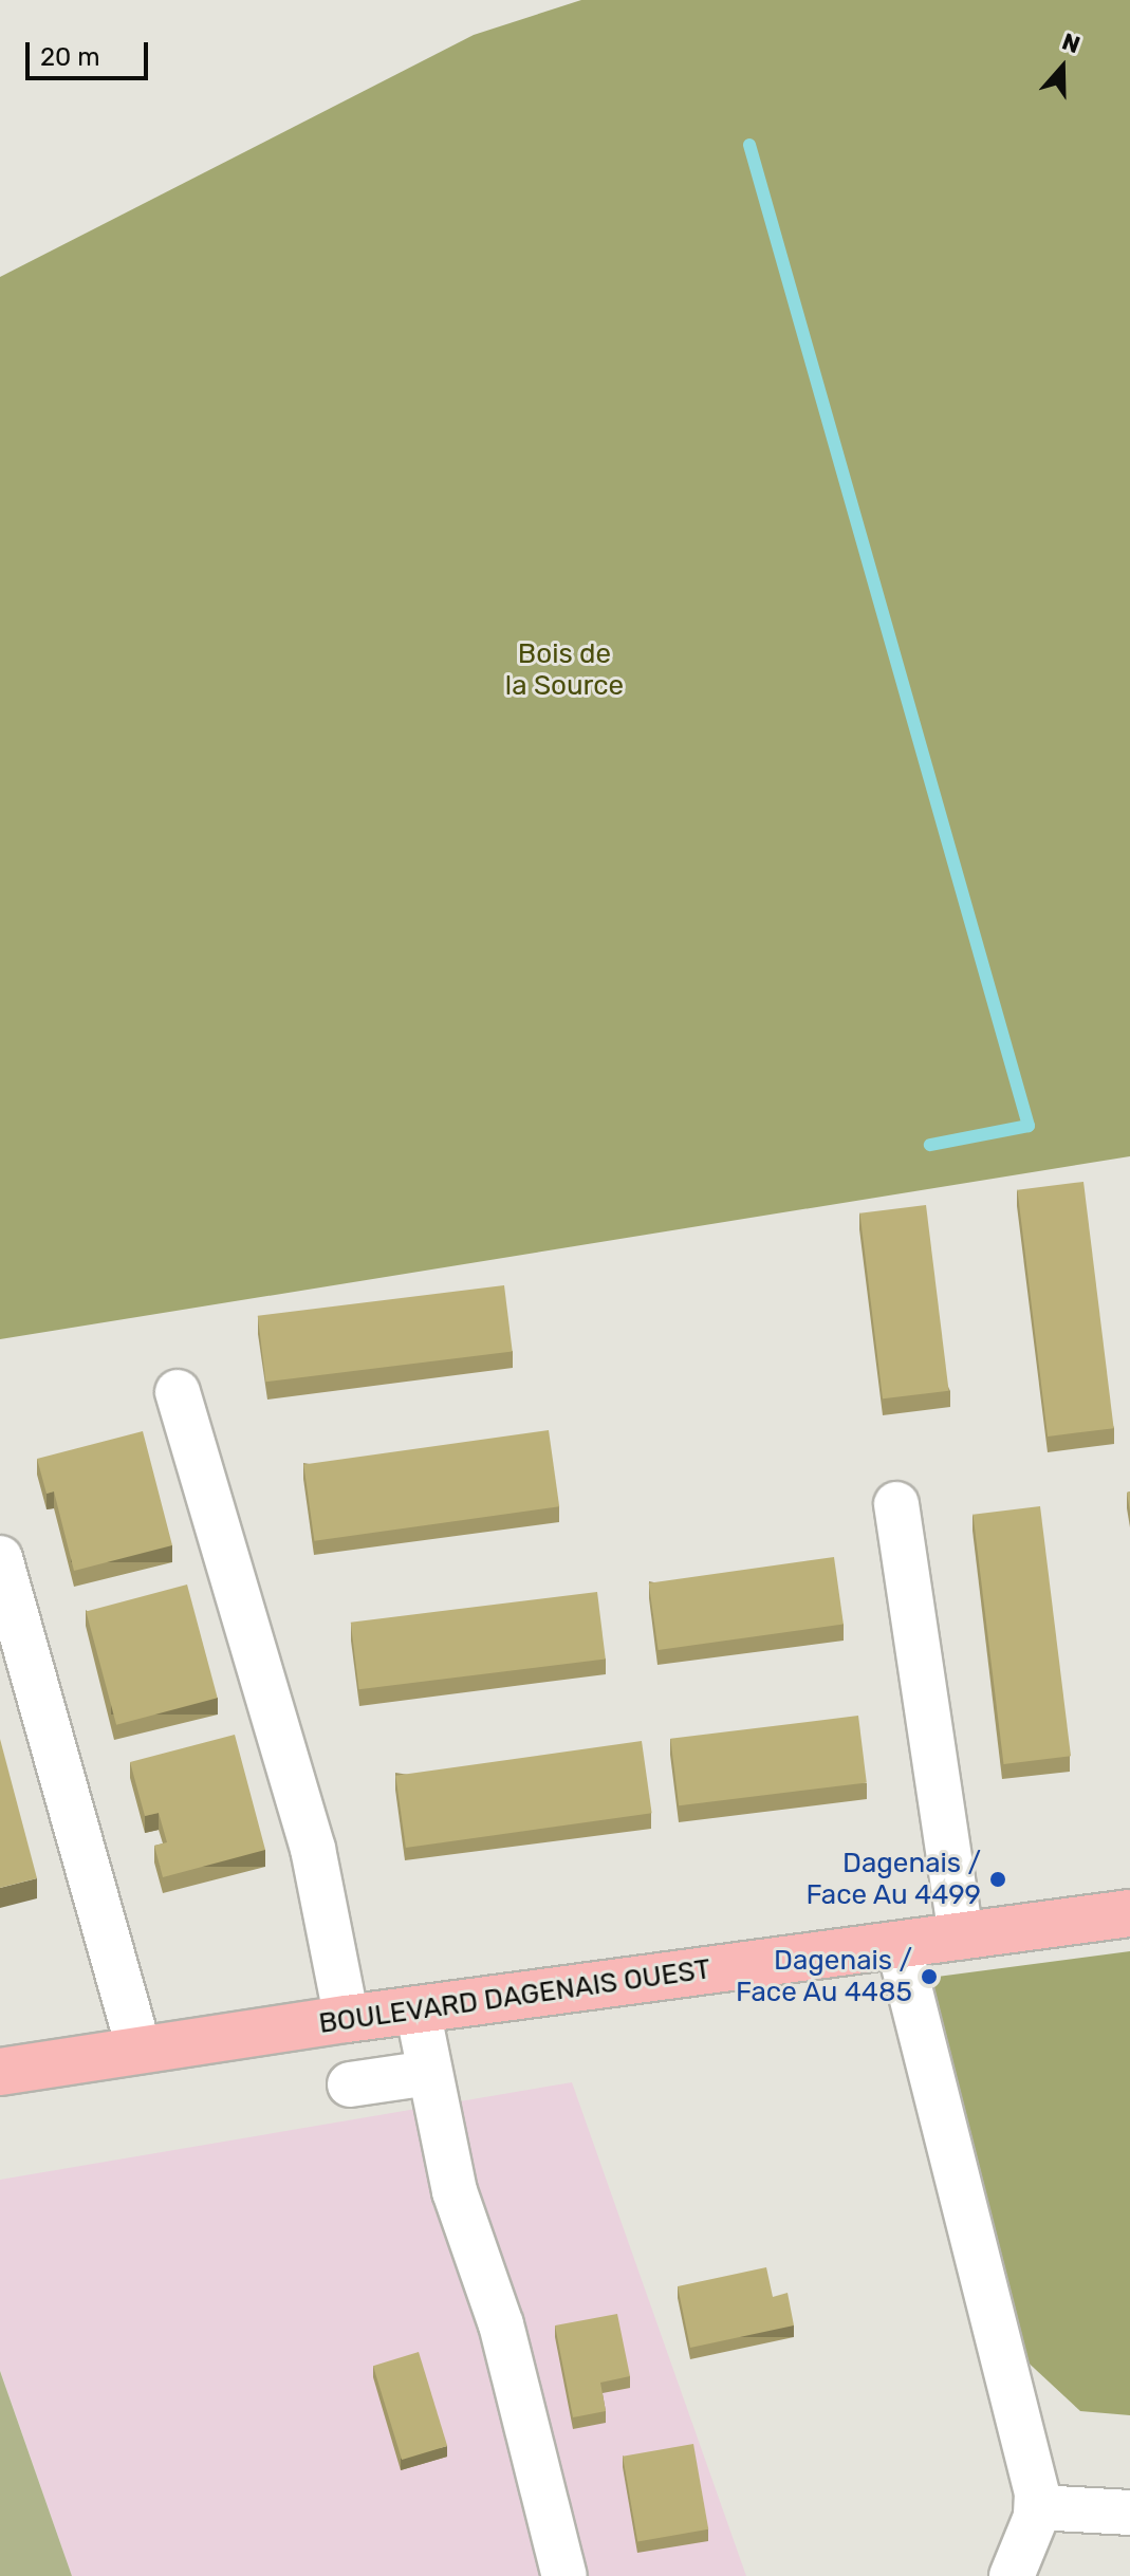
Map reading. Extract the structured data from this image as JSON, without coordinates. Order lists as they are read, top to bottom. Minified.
{"streets":{"main road":["BOULEVARD DAGENAIS OUEST"]},"parks":["Bois de la Source"],"places":["Dagenais / Face Au 4499","Dagenais / Face Au 4485"],"scale_bar":"20 m","north":"top"}
